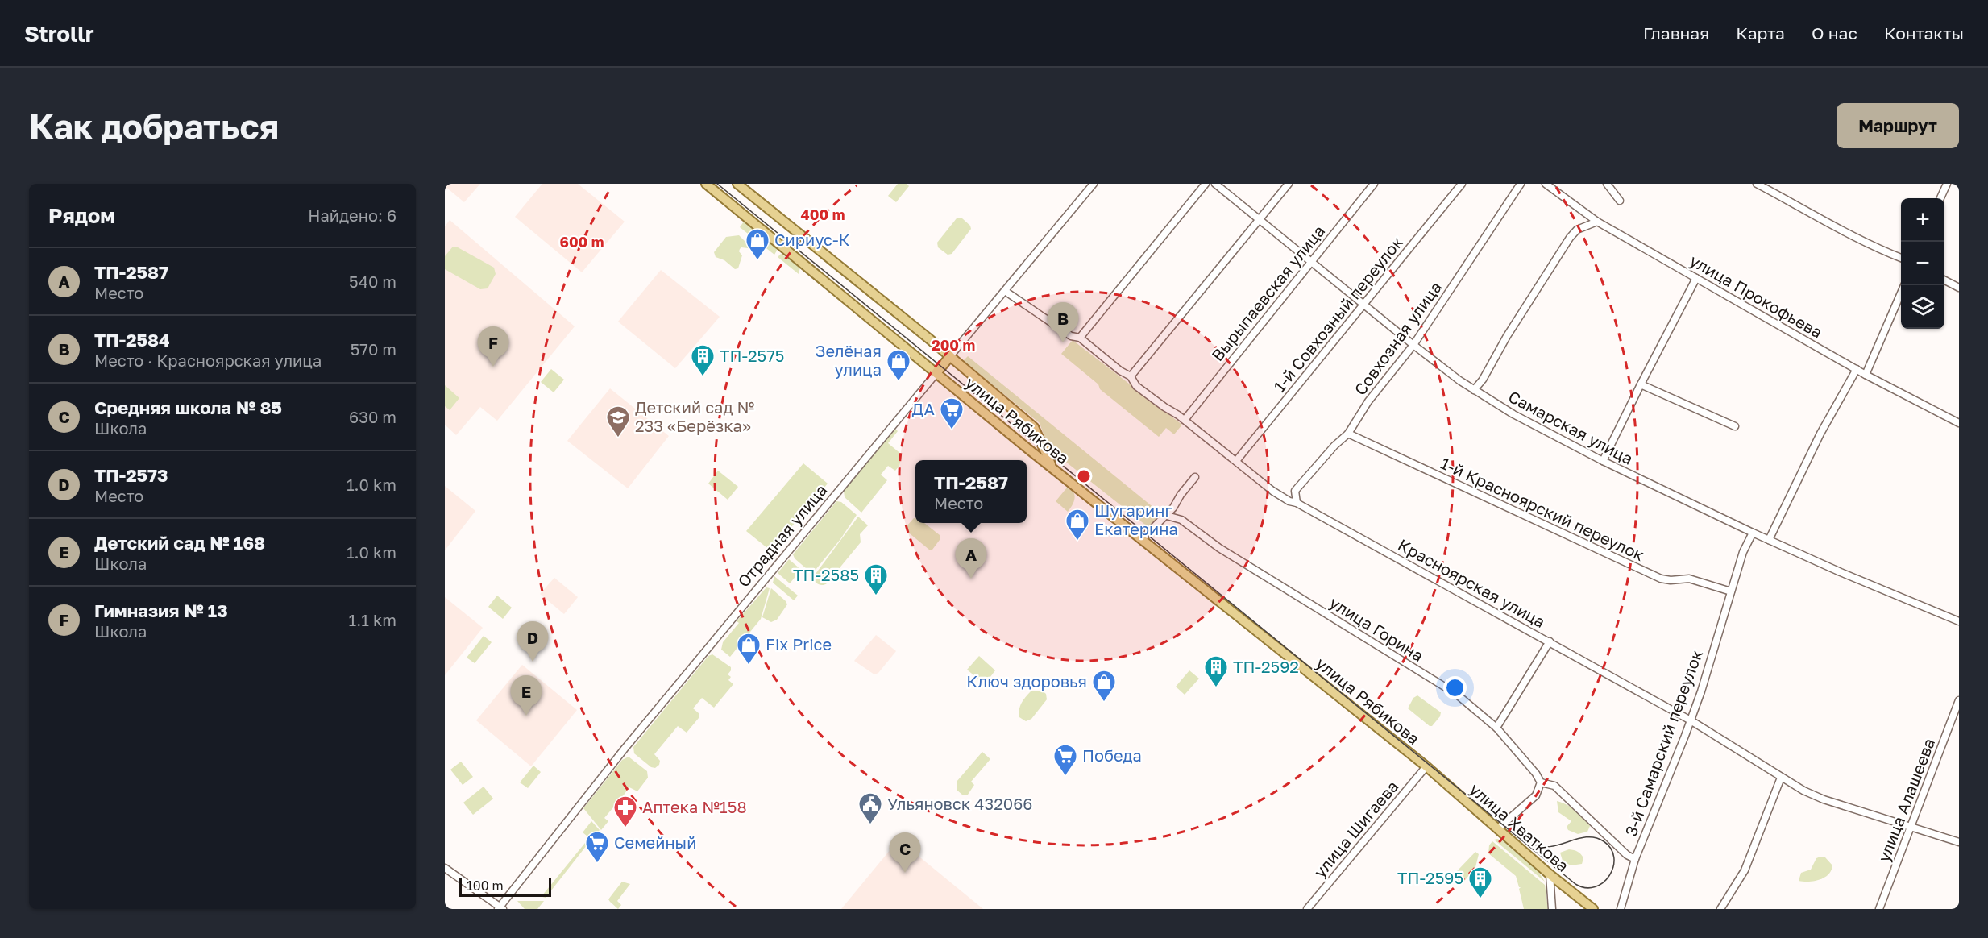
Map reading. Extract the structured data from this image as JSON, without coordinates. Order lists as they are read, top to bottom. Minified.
{"streets":{"main road":["улица Рябикова","Отрадная улица","улица Хваткова"],"street":["Вырыпаевская улица","улица Прокофьева","1-й Совхозный переулок","Совхозная улица","Самарская улица","1-й Красноярский переулок","Красноярская улица","улица Горина","3-й Самарский переулок","улица Алашеева","улица Шигаева"]},"crossings":[["Вырыпаевская улица","Самарская улица"],["Вырыпаевская улица","Красноярская улица"],["1-й Совхозный переулок","Самарская улица"],["1-й Совхозный переулок","Красноярская улица"],["Совхозная улица","Самарская улица"],["Совхозная улица","1-й Красноярский переулок"],["улица Рябикова","Отрадная улица"],["улица Рябикова","улица Хваткова"],["улица Рябикова","улица Шигаева"],["Самарская улица","3-й Самарский переулок"],["1-й Красноярский переулок","3-й Самарский переулок"],["Отрадная улица","Красноярская улица"],["Красноярская улица","3-й Самарский переулок"],["Красноярская улица","улица Алашеева"],["улица Хваткова","улица Шигаева"]],"places":{"shop":["Сириус-К","Зелёная улица","Шугаринг Екатерина","Fix Price","Ключ здоровья"],"building":["ТП-2575","ТП-2585","ТП-2592","ТП-2595"],"supermarket":["ДА","Победа","Семейный"],"school or university":["Детский сад № 233 «Берёзка»"],"public building":["Ульяновск 432066"],"pharmacy":["Аптека №158"]},"scale_bar":"100 m","page":{"header":"Strollr","nav":["Главная","Карта","О нас","Контакты"],"buttons":"Маршрут","title":"Как добраться","heading":["Рядом","Найдено: 6"],"map_buttons":["+","−"],"list":[{"mark":"A","name":"ТП-2587","note":"Место","value":"540 m"},{"mark":"B","name":"ТП-2584","note":"Место · Красноярская улица","value":"570 m"},{"mark":"C","name":"Средняя школа № 85","note":"Школа","value":"630 m"},{"mark":"D","name":"ТП-2573","note":"Место","value":"1.0 km"},{"mark":"E","name":"Детский сад № 168","note":"Школа","value":"1.0 km"},{"mark":"F","name":"Гимназия № 13","note":"Школа","value":"1.1 km"}],"pins":["B","F","A","D","E","C"],"popup":["ТП-2587","Место"],"scale":"100 m"},"rings":["400 m","600 m","200 m"]}
